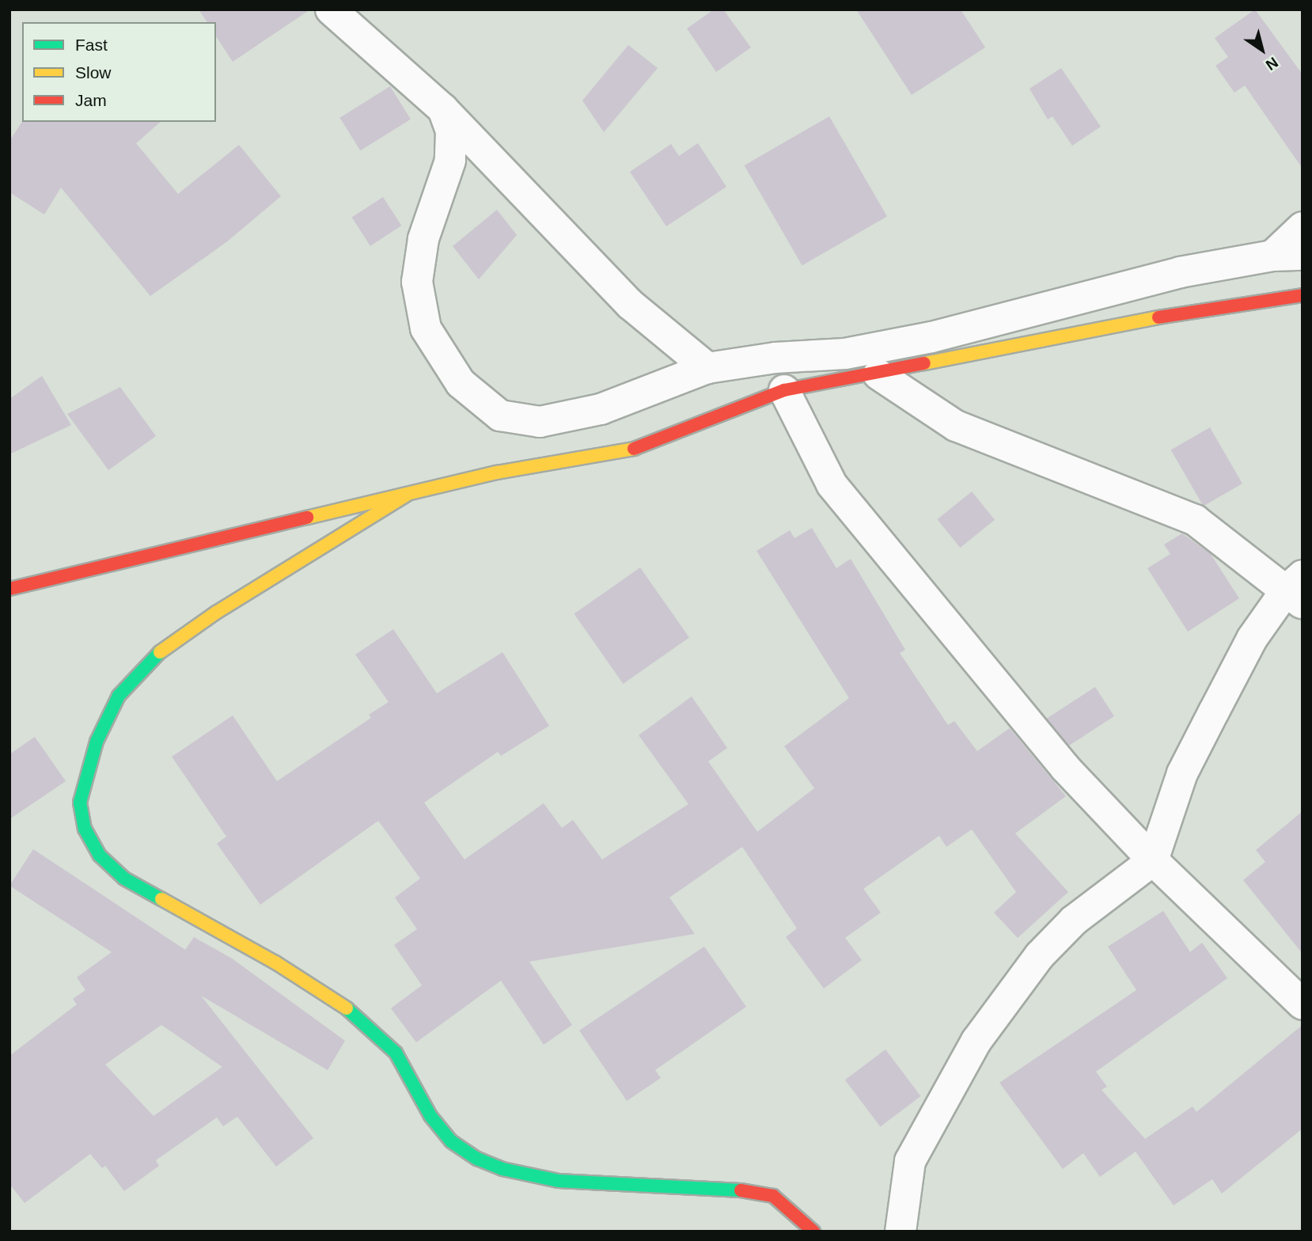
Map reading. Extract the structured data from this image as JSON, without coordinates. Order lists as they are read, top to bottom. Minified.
{"legend":["Fast","Slow","Jam"],"north":"bottom right"}
